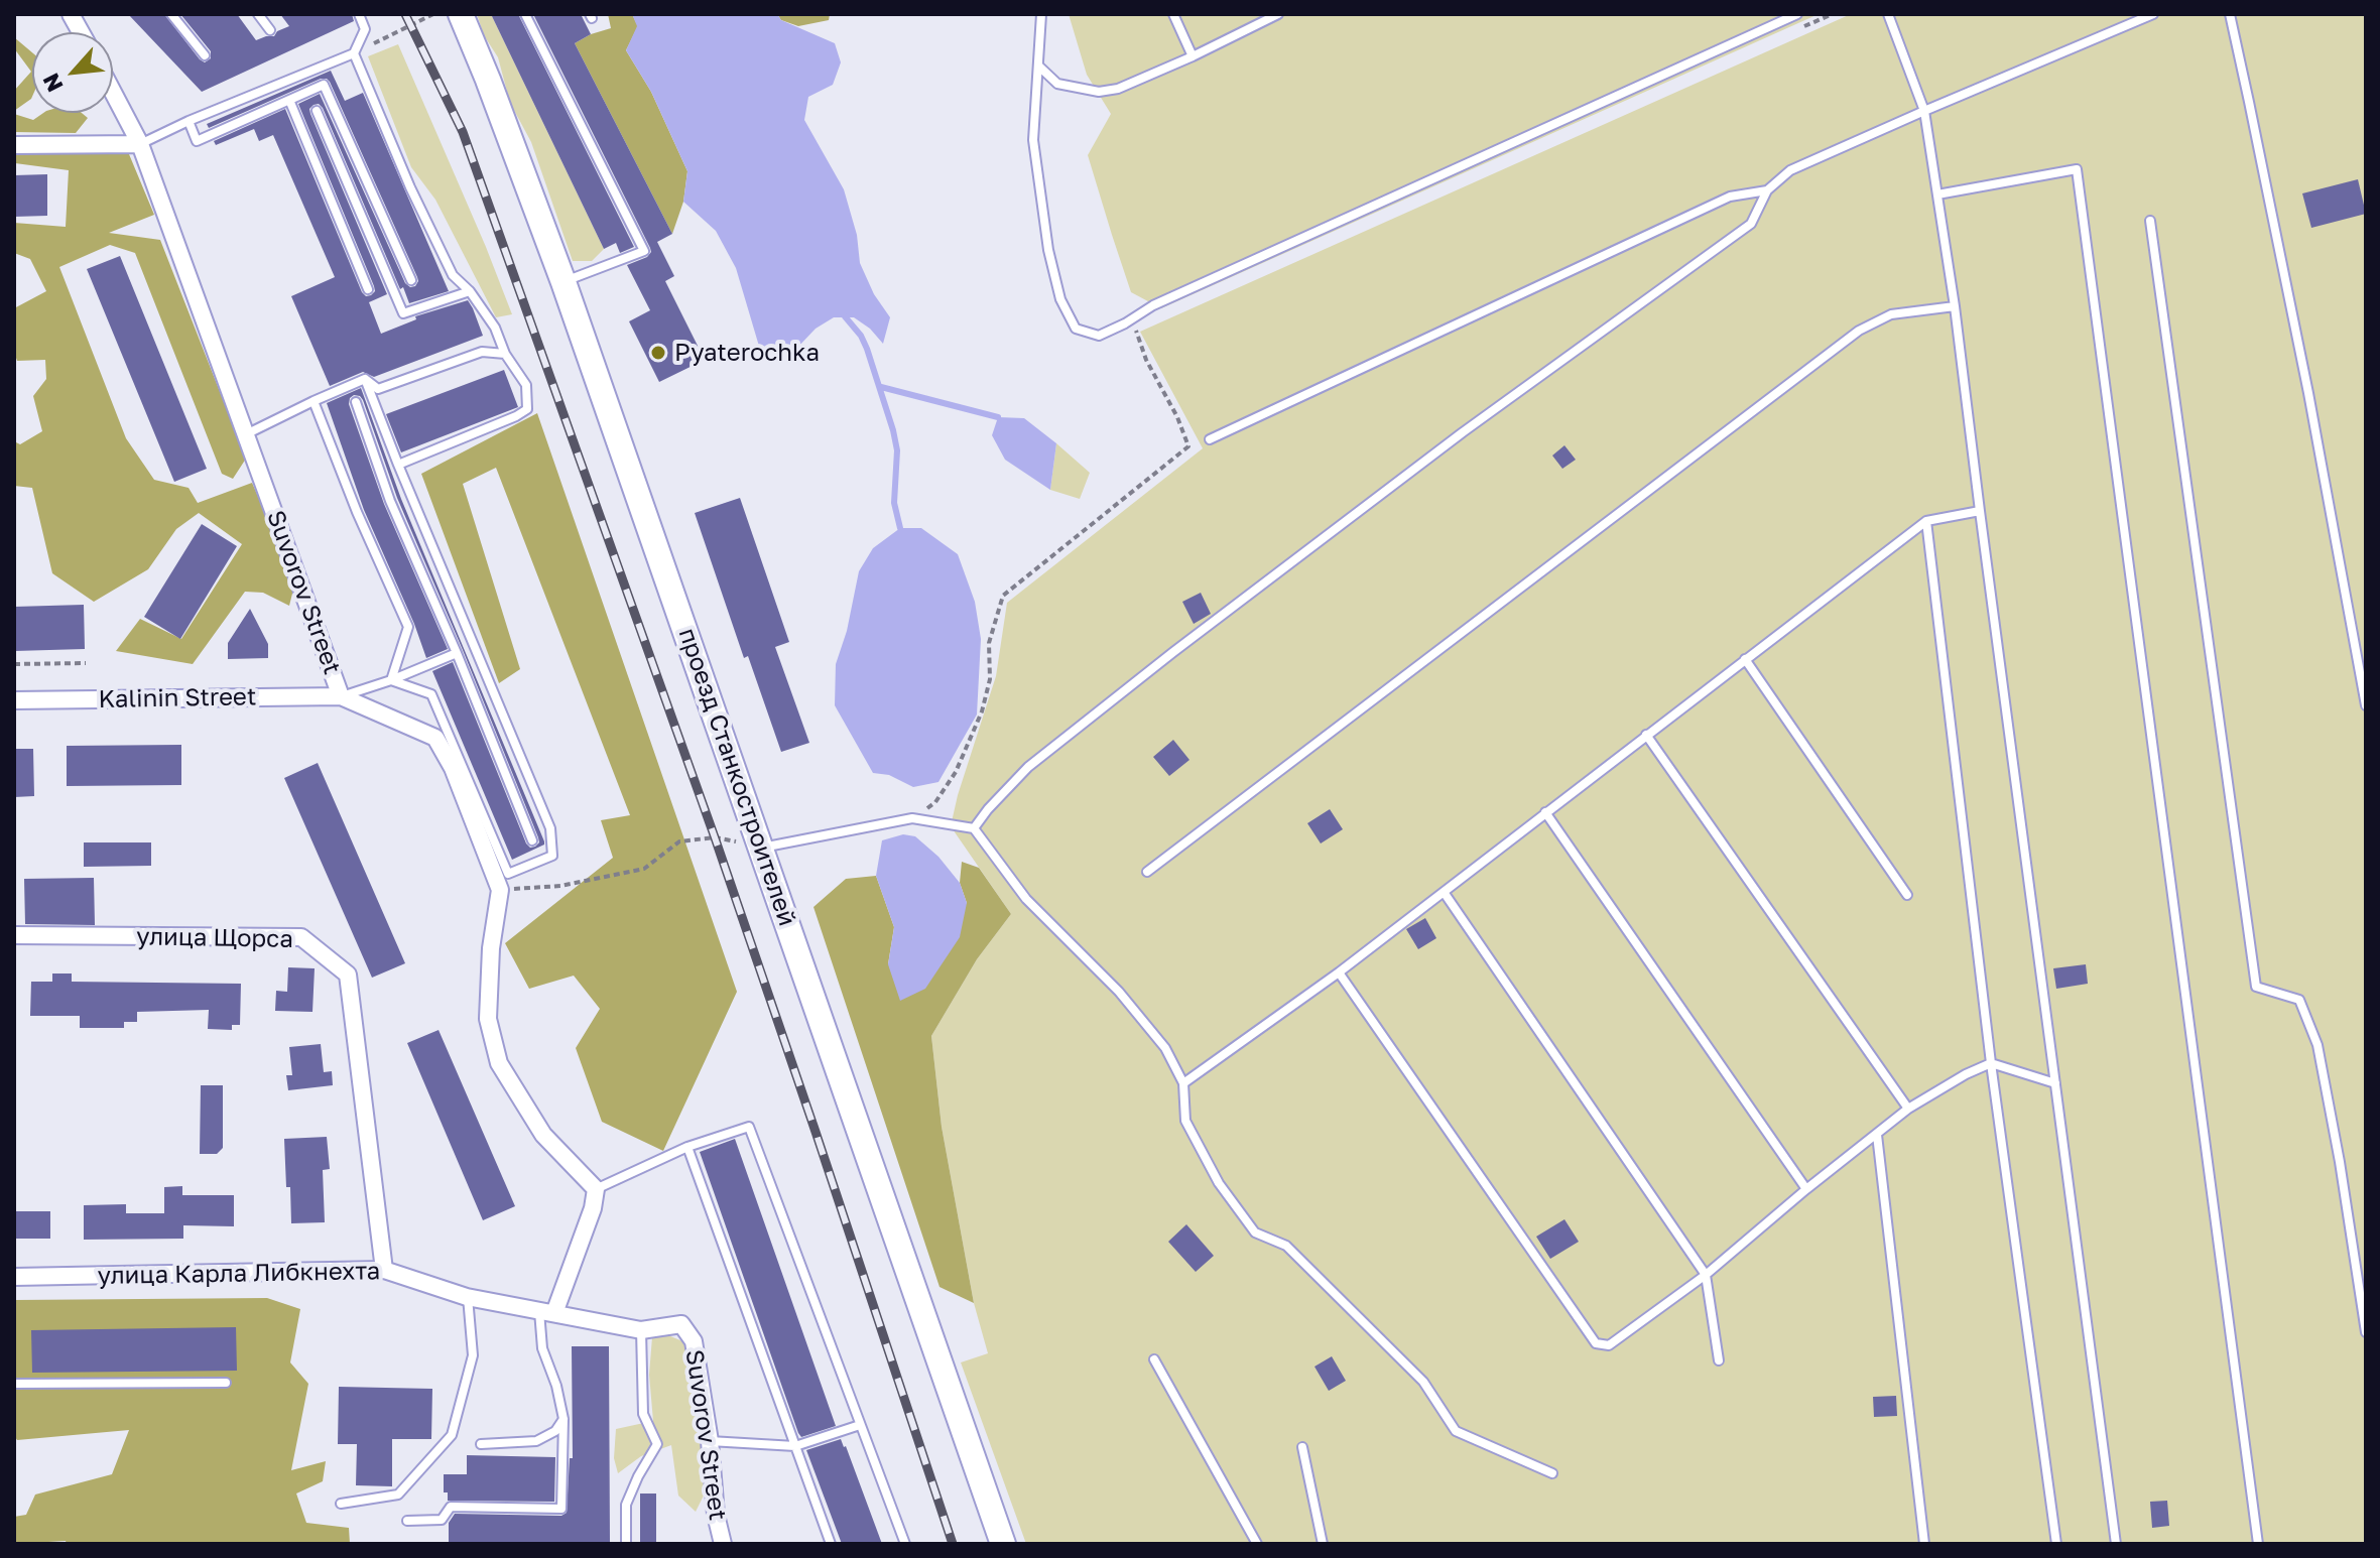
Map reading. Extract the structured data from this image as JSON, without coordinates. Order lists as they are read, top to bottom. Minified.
{"streets":{"main road":["проезд Станкостроителей"],"street":["Suvorov Street","Kalinin Street","улица Щорса","улица Карла Либкнехта"]},"crossings":[["Suvorov Street","Kalinin Street"],["Suvorov Street","улица Карла Либкнехта"],["улица Щорса","улица Карла Либкнехта"]],"places":["Pyaterochka"],"north":"bottom left"}
